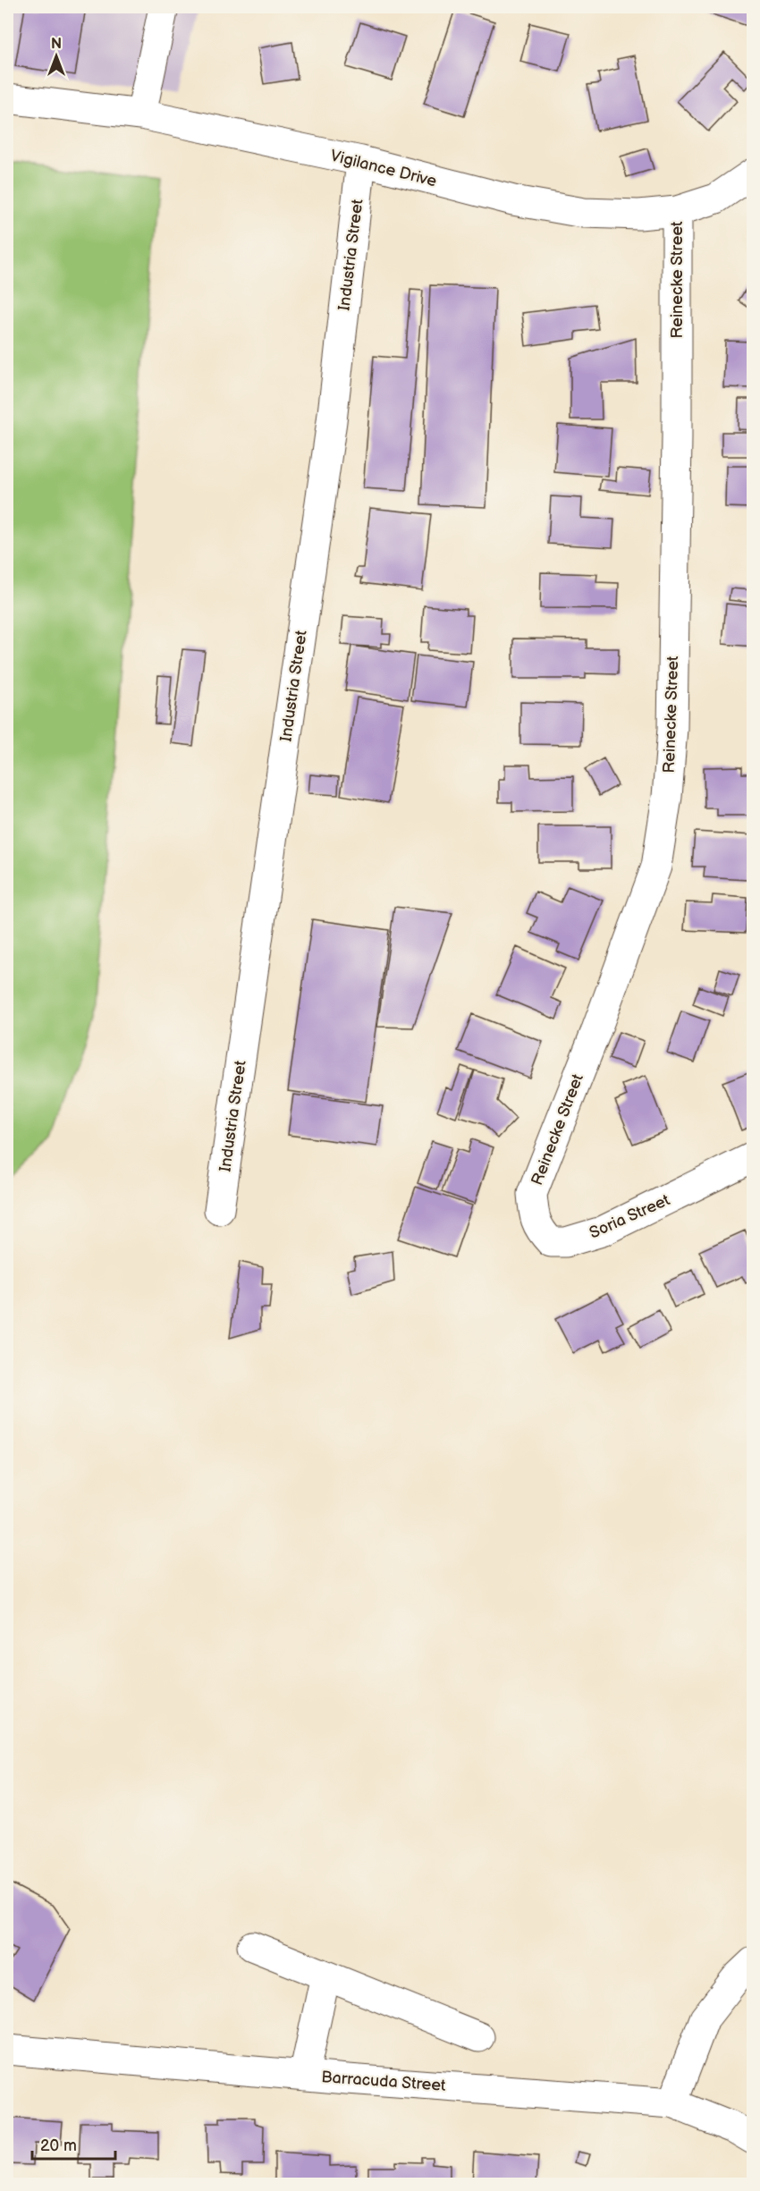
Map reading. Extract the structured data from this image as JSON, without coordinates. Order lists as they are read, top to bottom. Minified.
{"streets":{"street":["Vigilance Drive","Industria Street","Reinecke Street","Soria Street","Barracuda Street"]},"crossings":[["Vigilance Drive","Industria Street"],["Vigilance Drive","Reinecke Street"],["Reinecke Street","Soria Street"]],"scale_bar":"20 m","north":"top"}
